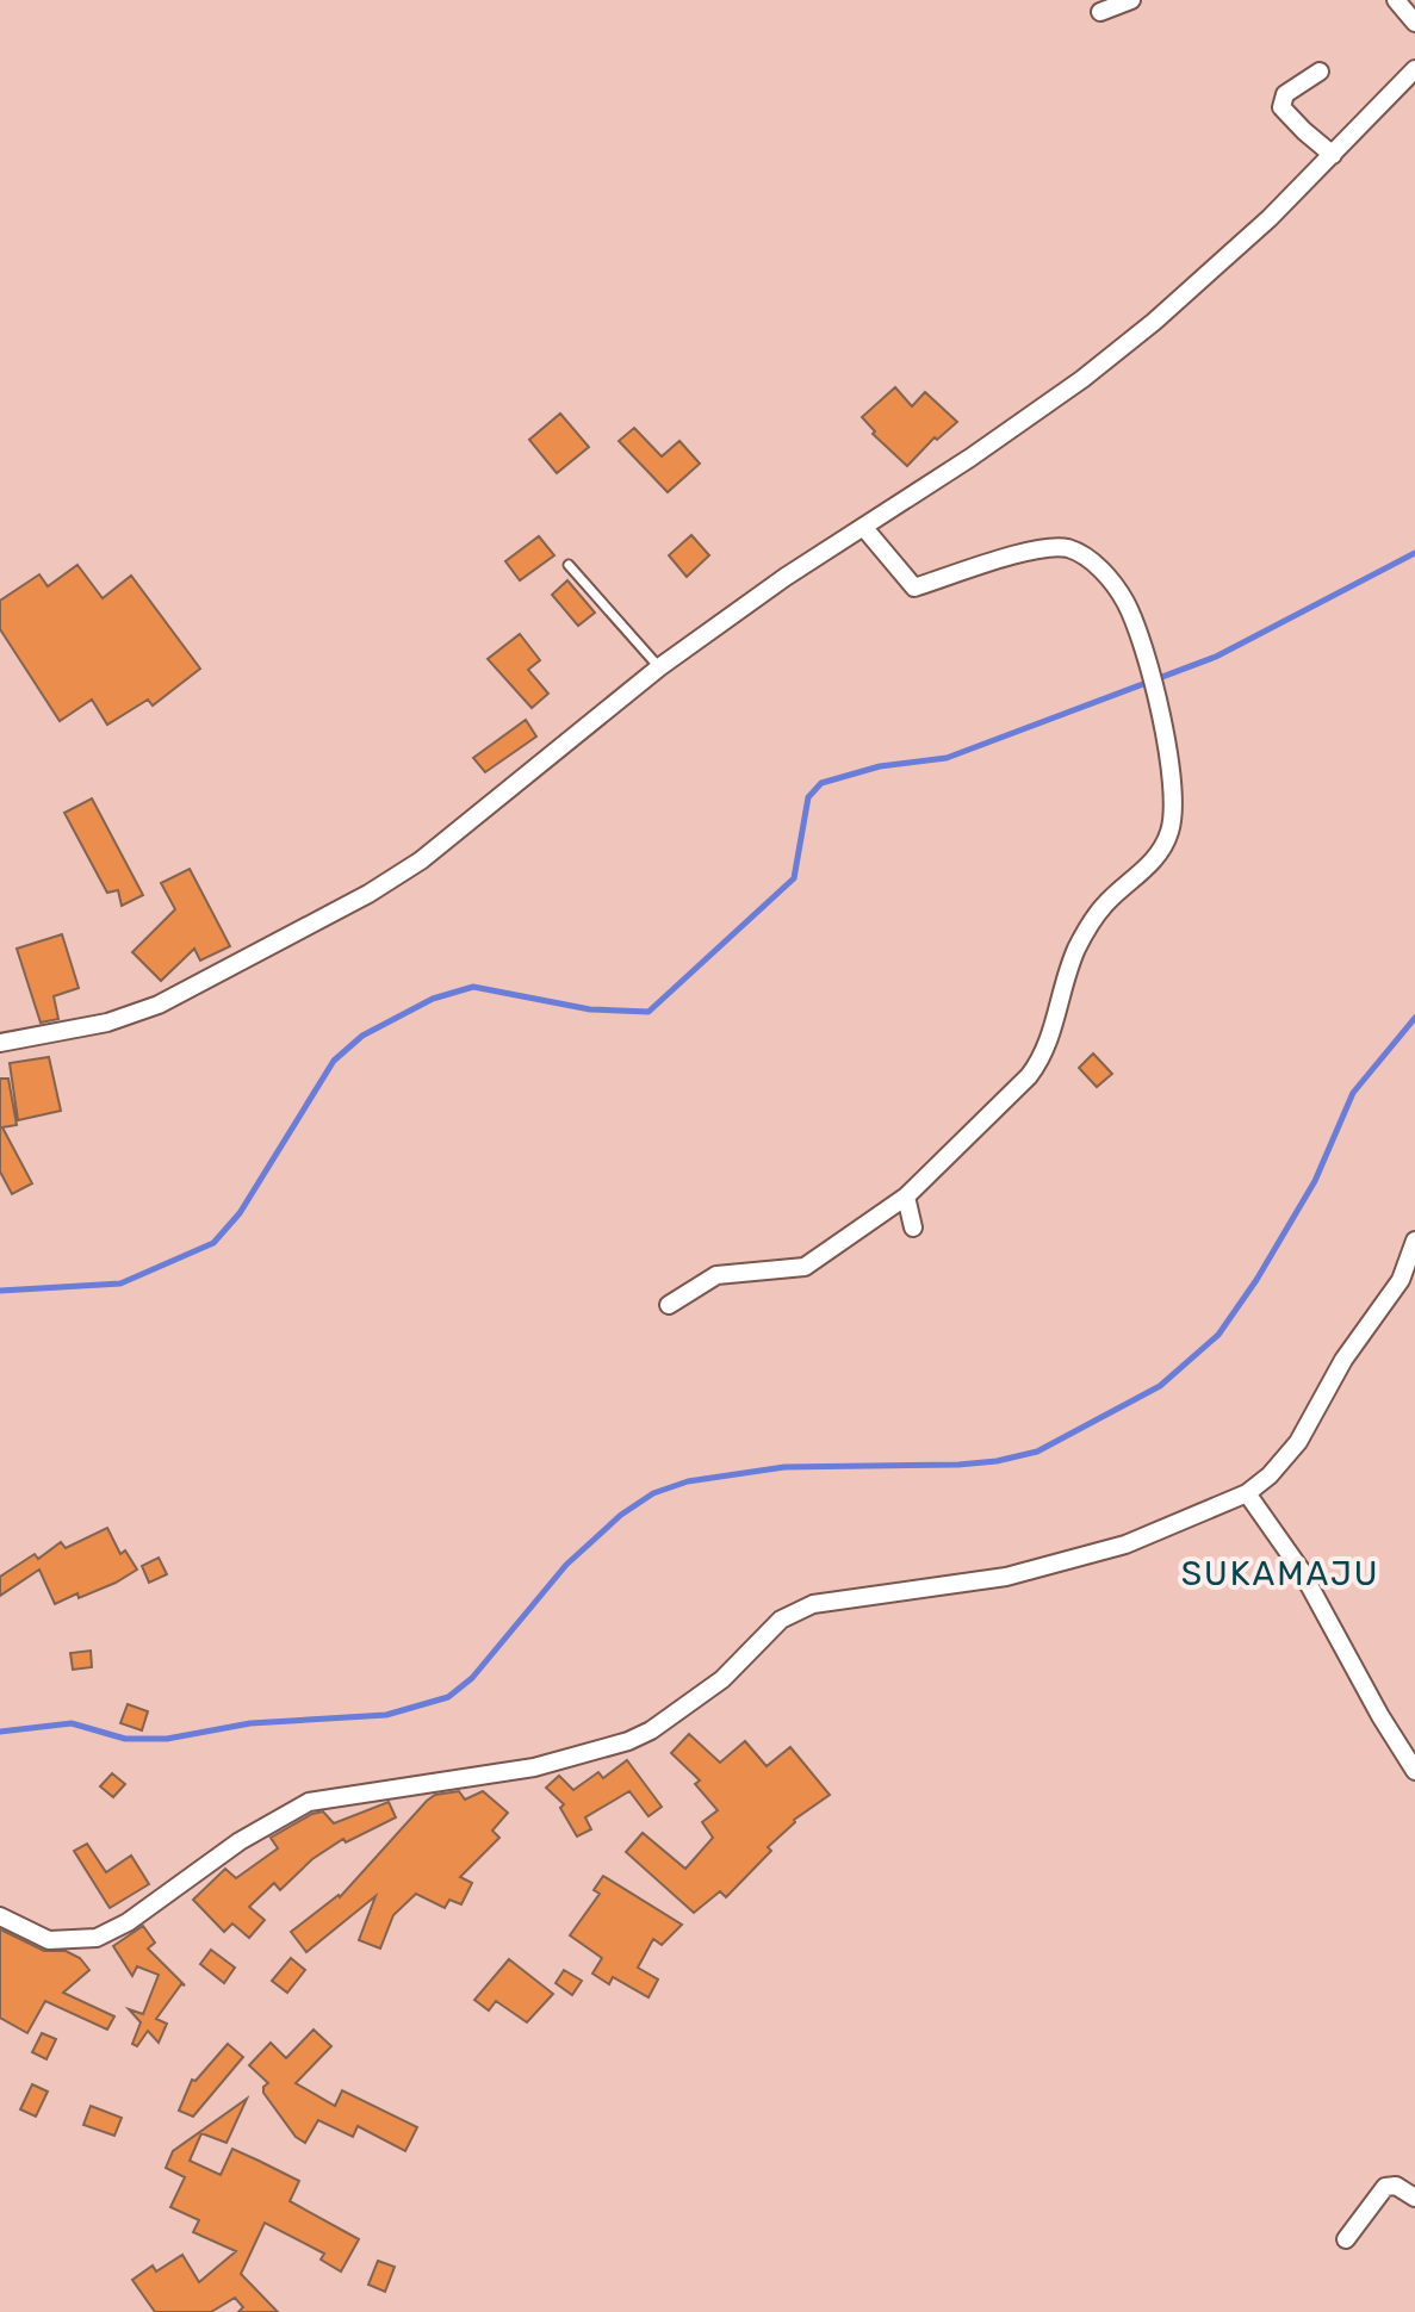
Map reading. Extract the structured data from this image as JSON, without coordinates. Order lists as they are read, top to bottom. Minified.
{"districts":["SUKAMAJU"]}
